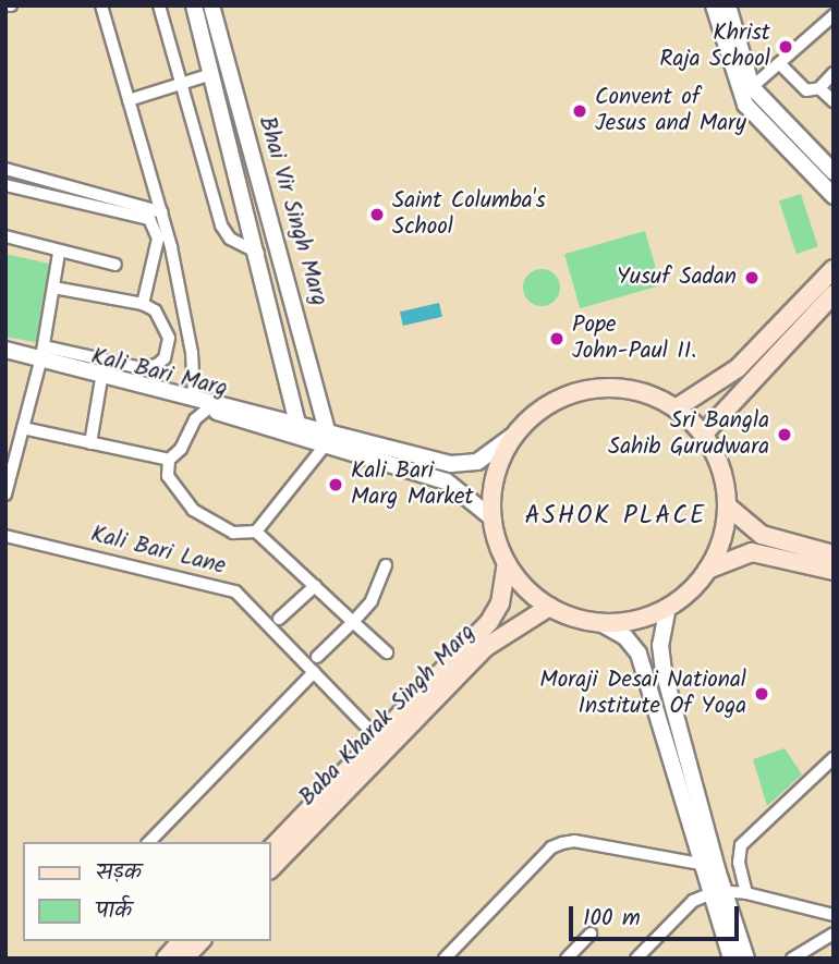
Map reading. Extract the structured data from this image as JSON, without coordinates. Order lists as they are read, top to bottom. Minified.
{"streets":{"main road":["Baba Kharak Singh Marg"],"street":["Bhai Vir Singh Marg","Kali Bari Marg","Kali Bari Lane"]},"crossings":[["Bhai Vir Singh Marg","Kali Bari Marg"],["Kali Bari Lane","Baba Kharak Singh Marg"]],"districts":["ASHOK PLACE"],"places":["Khrist Raja School","Convent of Jesus and Mary","Saint Columba's School","Yusuf Sadan","Pope John-Paul II.","Sri Bangla Sahib Gurudwara","Kali Bari Marg Market","Moraji Desai National Institute Of Yoga"],"legend":["सड़क","पार्क"],"scale_bar":"100 m"}
